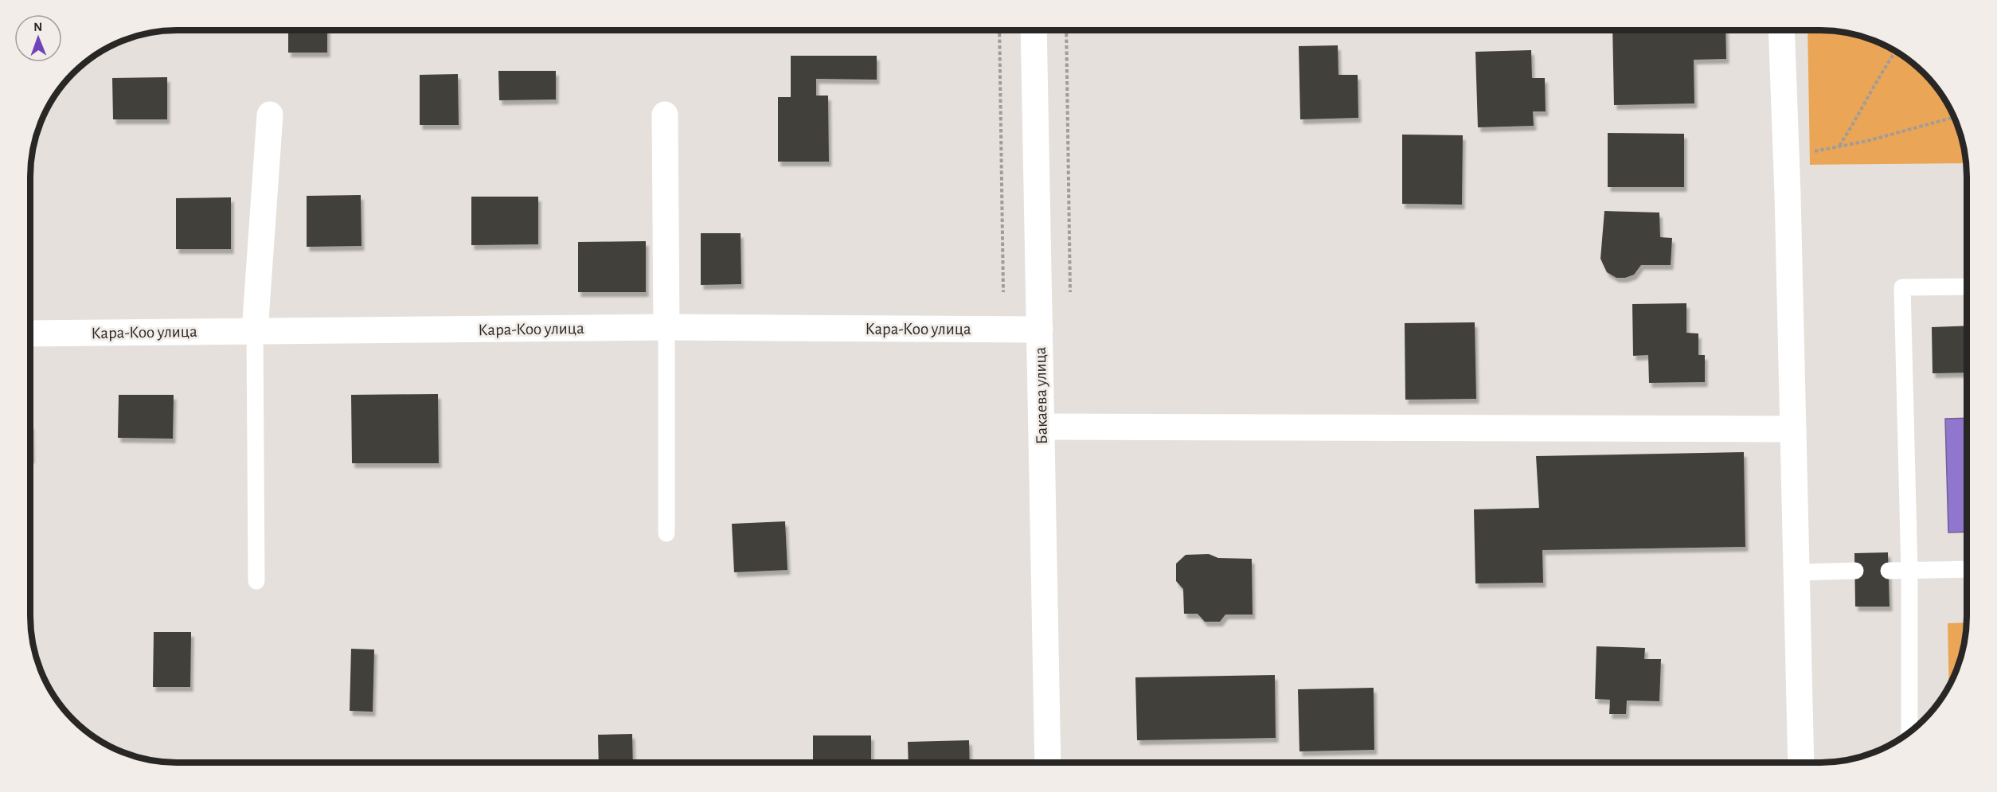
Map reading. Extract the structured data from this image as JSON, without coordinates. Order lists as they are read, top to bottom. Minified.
{"streets":{"street":["Кара-Коо улица","Бакаева улица"]},"crossings":[["Кара-Коо улица","Бакаева улица"]],"north":"top"}
